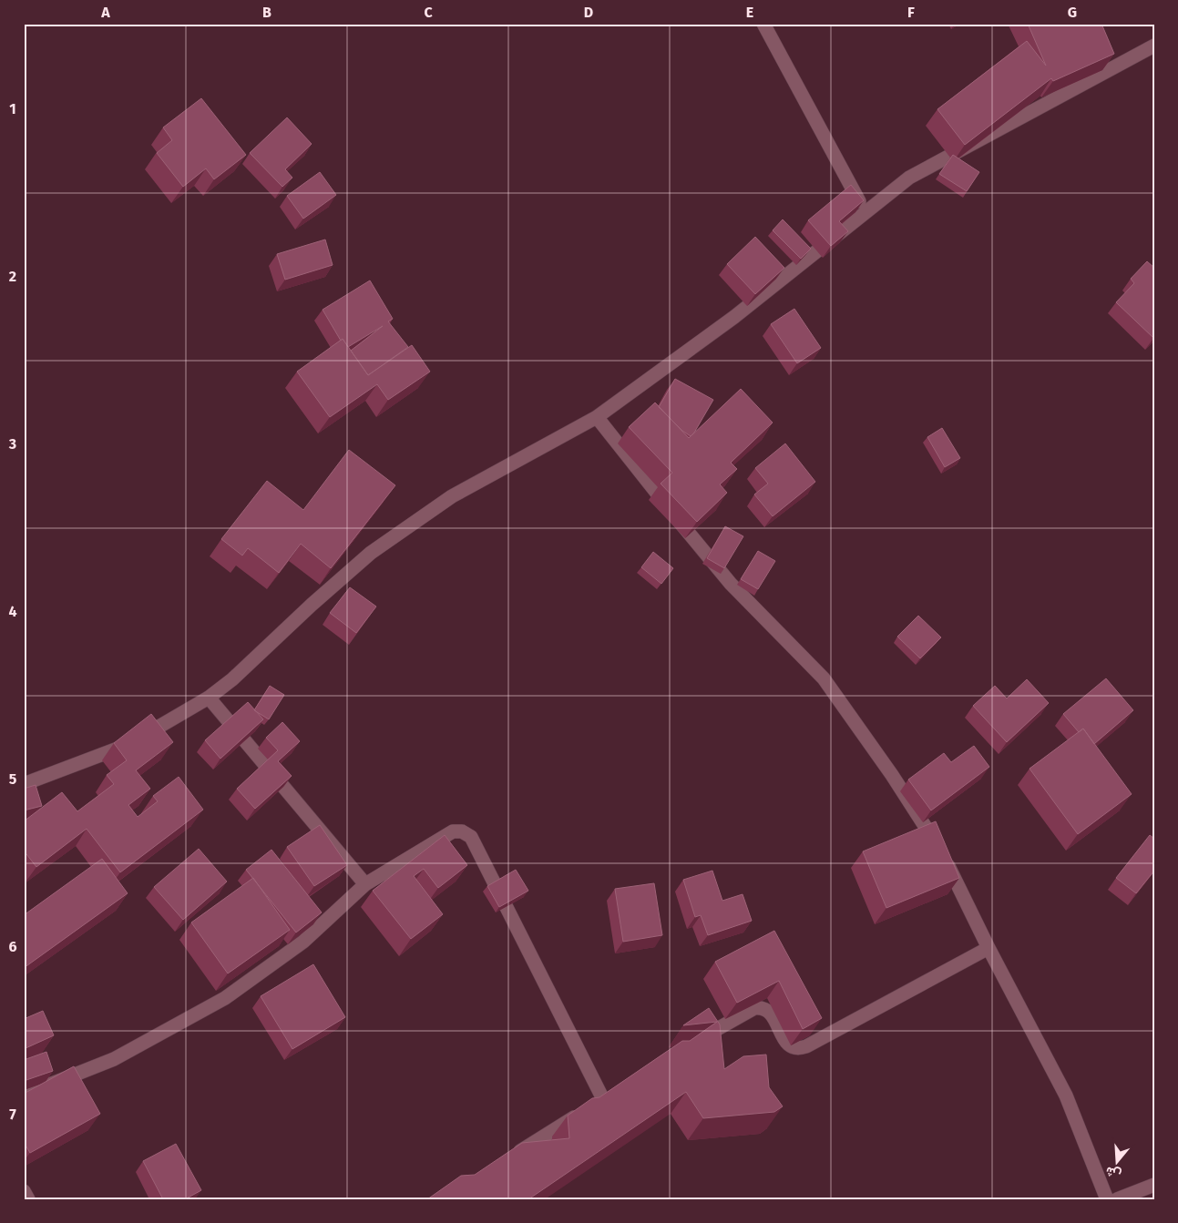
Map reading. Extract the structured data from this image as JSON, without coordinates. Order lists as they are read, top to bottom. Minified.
{"north":"bottom","grid":{"columns":["A","B","C","D","E","F","G"],"rows":["1","2","3","4","5","6","7"]}}
